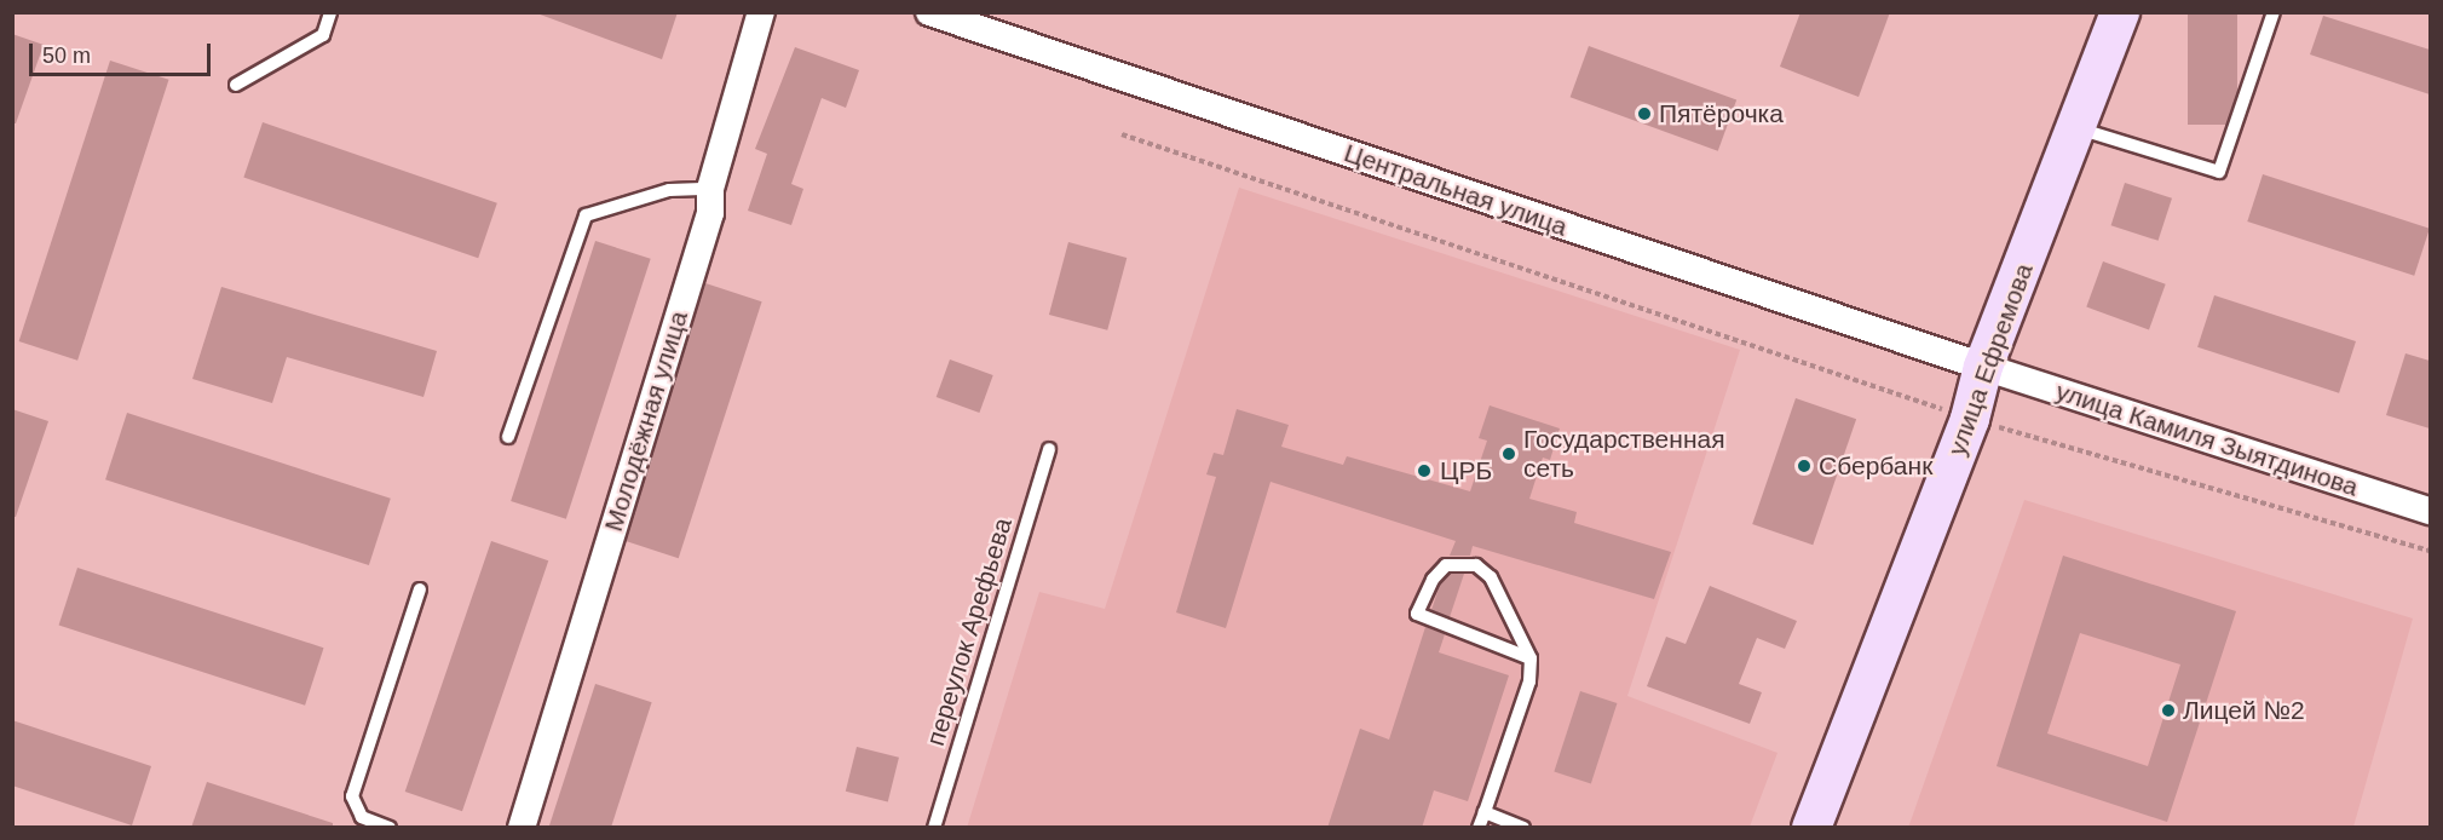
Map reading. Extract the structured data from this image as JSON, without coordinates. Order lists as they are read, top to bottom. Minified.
{"streets":{"street":["Центральная улица","улица Ефремова","Молодёжная улица","улица Камиля Зыятдинова"],"lane":["переулок Арефьева"]},"crossings":[["Центральная улица","улица Ефремова"],["Центральная улица","улица Камиля Зыятдинова"],["улица Ефремова","улица Камиля Зыятдинова"]],"places":["Пятёрочка","Государственная сеть","Сбербанк","ЦРБ","Лицей №2"],"scale_bar":"50 m"}
